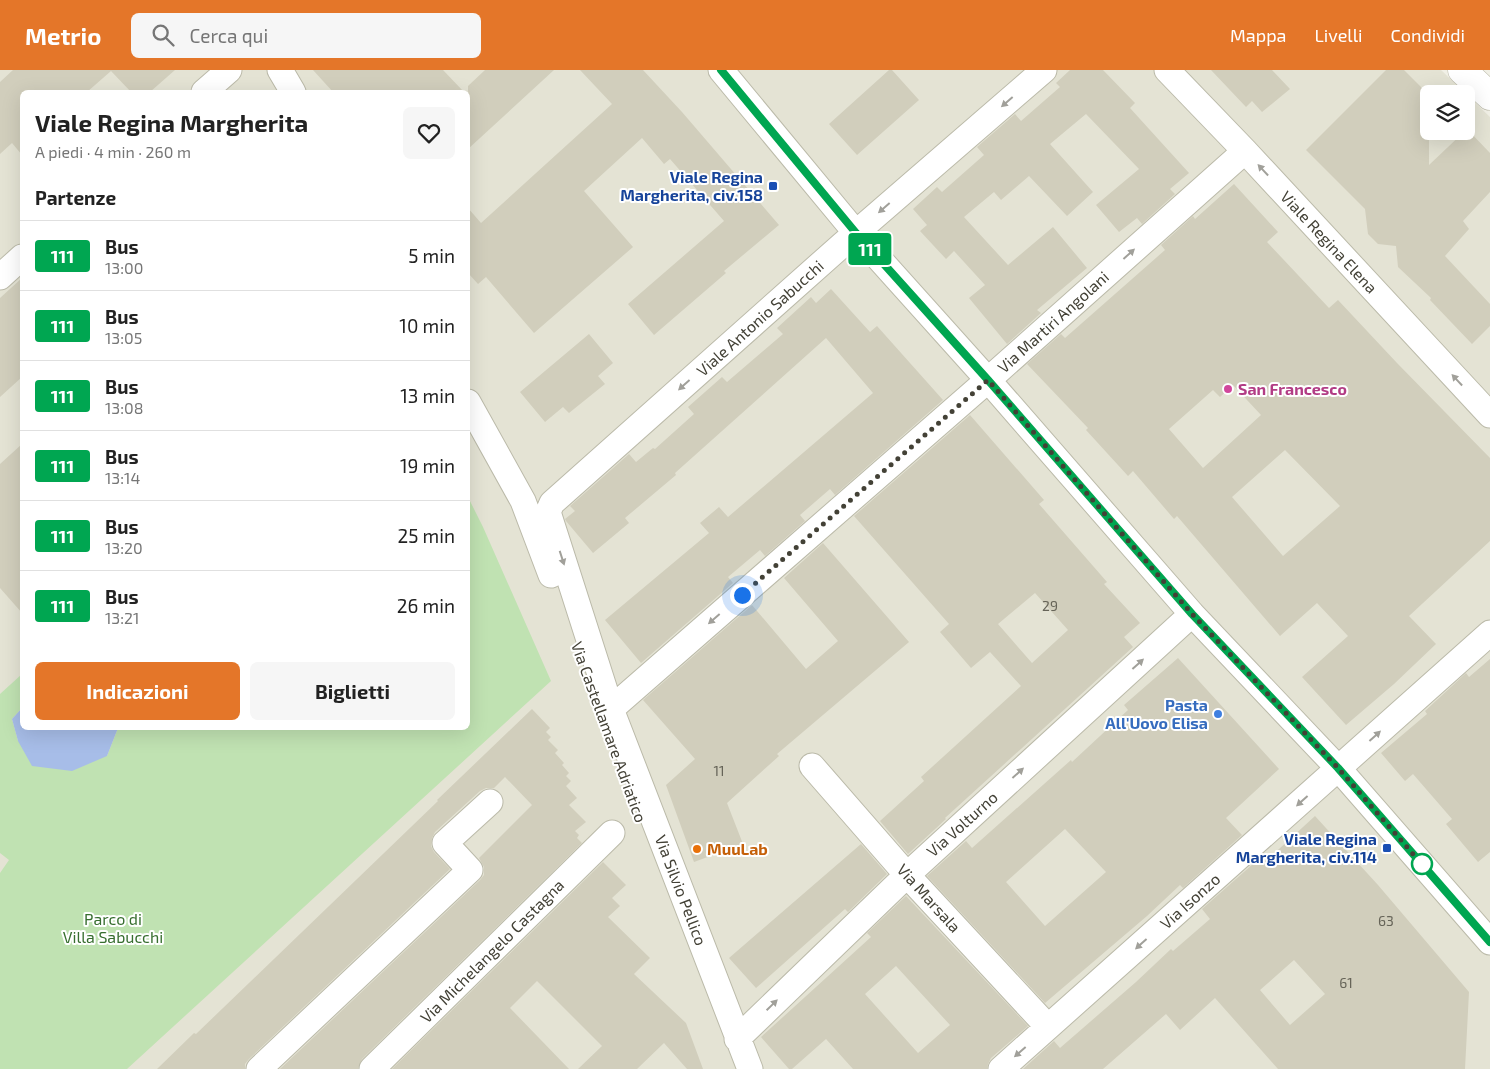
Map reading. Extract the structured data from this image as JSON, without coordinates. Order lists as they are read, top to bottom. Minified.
{"streets":{"street":["Viale Regina Elena","Viale Antonio Sabucchi","Via Martiri Angolani","Via Castellamare Adriatico","Via Volturno","Via Silvio Pellico","Via Marsala","Via Isonzo","Via Michelangelo Castagna"]},"crossings":[["Viale Regina Elena","Via Martiri Angolani"],["Viale Antonio Sabucchi","Via Silvio Pellico"],["Via Martiri Angolani","Via Silvio Pellico"],["Via Volturno","Via Silvio Pellico"],["Via Volturno","Via Marsala"],["Via Marsala","Via Isonzo"]],"one_way":["Viale Regina Elena","Viale Antonio Sabucchi","Via Volturno"],"parks":["Parco di Villa Sabucchi"],"places":{"transit":["Viale Regina Margherita, civ.158","Viale Regina Margherita, civ.114"],"other":["San Francesco","Pasta All'Uovo Elisa","MuuLab"]},"lines":["bus line 111"],"house_numbers":["29","11","63","61"],"page":{"header":"Metrio","search":"Cerca qui","nav":["Mappa","Livelli","Condividi"],"on_map":"111","heading":[["Viale Regina Margherita","A piedi · 4 min · 260 m"],"Partenze"],"list":[{"mark":"111","name":"Bus","note":"13:00","value":"5 min"},{"mark":"111","name":"Bus","note":"13:05","value":"10 min"},{"mark":"111","name":"Bus","note":"13:08","value":"13 min"},{"mark":"111","name":"Bus","note":"13:14","value":"19 min"},{"mark":"111","name":"Bus","note":"13:20","value":"25 min"},{"mark":"111","name":"Bus","note":"13:21","value":"26 min"}],"buttons":["Indicazioni","Biglietti"]}}
